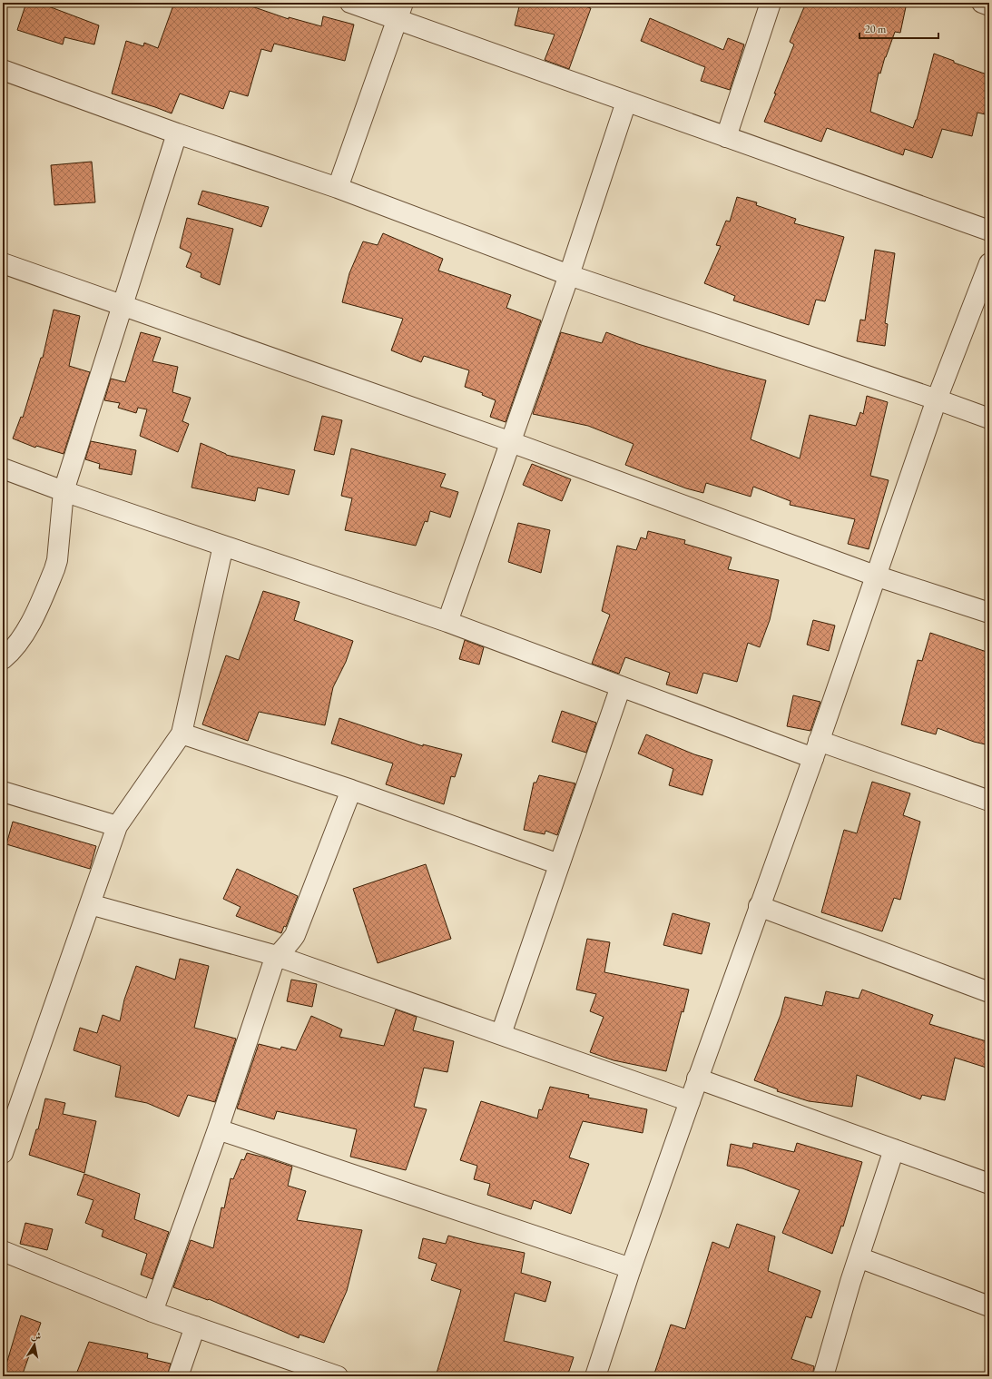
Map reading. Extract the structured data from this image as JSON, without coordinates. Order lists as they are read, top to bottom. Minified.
{"scale_bar":"20 m","north":"top"}
